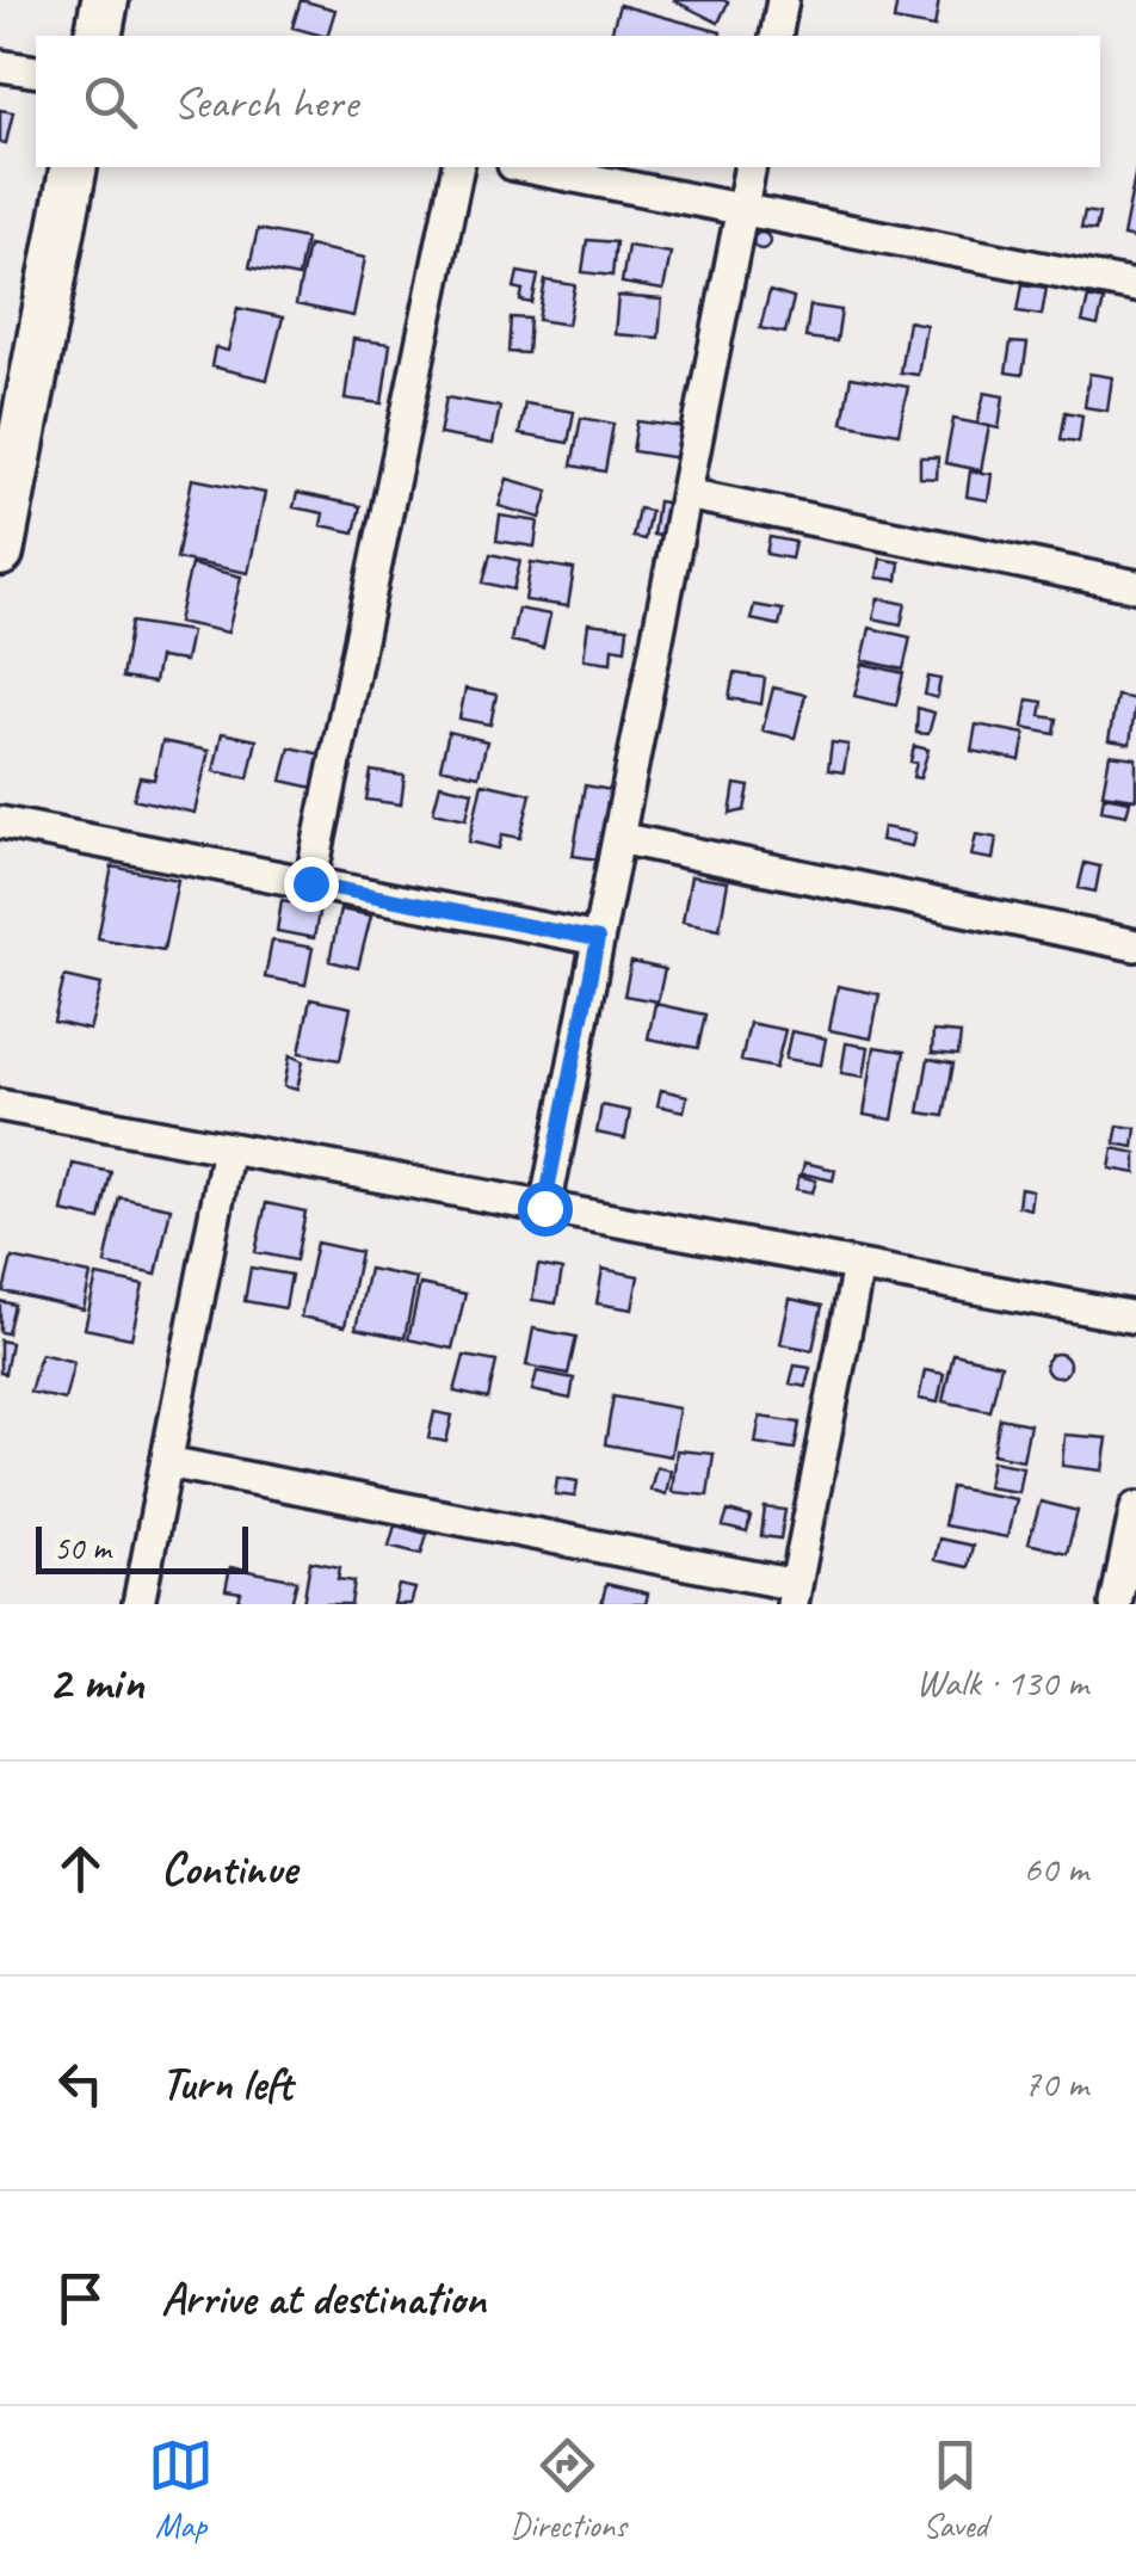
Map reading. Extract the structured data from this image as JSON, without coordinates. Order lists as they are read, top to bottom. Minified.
{"scale_bar":"50 m","page":{"search":"Search here","scale":"50 m","heading":["2 min","Walk · 130 m"],"list":[["Continue","60 m"],["Turn left","70 m"],"Arrive at destination"],"nav":["Map","Directions","Saved"]}}
